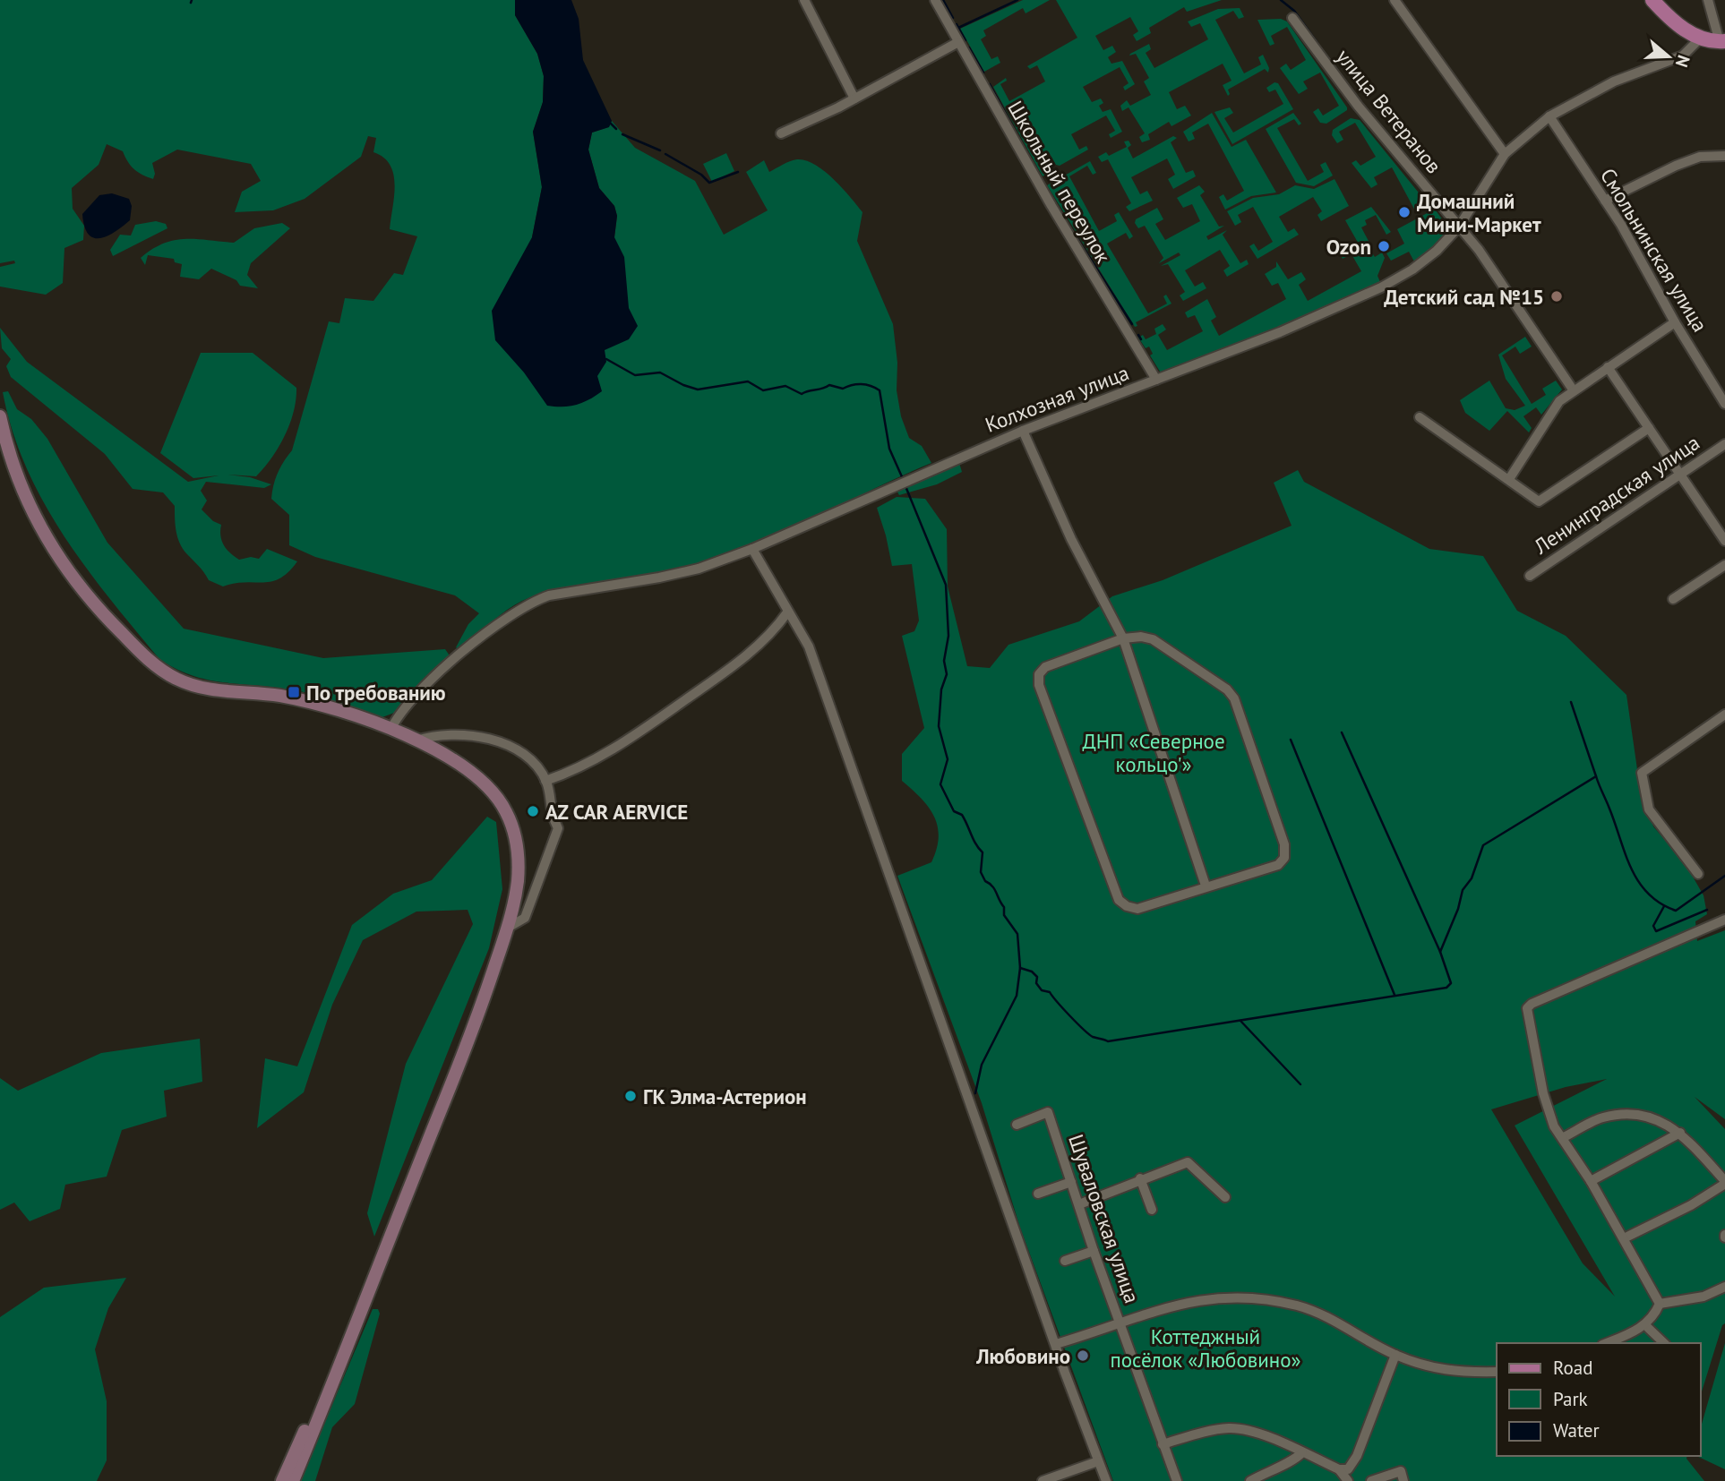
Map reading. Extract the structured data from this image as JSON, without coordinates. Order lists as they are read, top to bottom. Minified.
{"streets":{"street":["улица Ветеранов","Школьный переулок","Смольнинская улица","Колхозная улица","Ленинградская улица","Шуваловская улица"]},"crossings":[["улица Ветеранов","Колхозная улица"],["Школьный переулок","Колхозная улица"],["Смольнинская улица","Колхозная улица"]],"parks":["ДНП «Северное кольцо'»","Коттеджный посёлок «Любовино»"],"places":{"other":["Домашний Мини-Маркет","Ozon","Детский сад №15","AZ CAR AERVICE","ГК Элма-Астерион","Любовино"],"transit":["По требованию"]},"legend":["Road","Park","Water"],"north":"right"}
